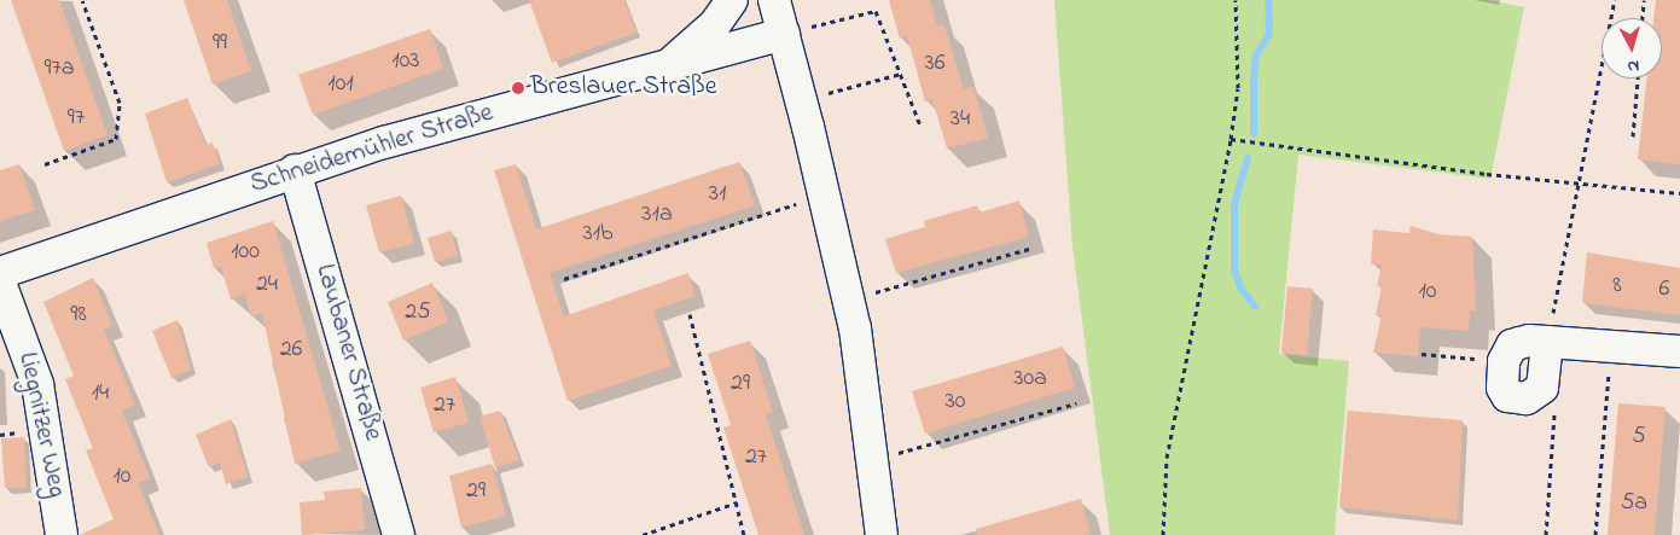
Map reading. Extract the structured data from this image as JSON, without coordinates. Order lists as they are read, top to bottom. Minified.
{"streets":{"street":["Schneidemühler Straße","Laubaner Straße","Liegnitzer Weg"]},"crossings":[["Schneidemühler Straße","Laubaner Straße"]],"places":["Breslauer Straße"],"house_numbers":["99","103","36","97a","101","97","34","31","31a","31b","100","24","8","6","10","25","98","26","30a","29","14","30","27","5","27","10","29","5a"],"north":"bottom"}
